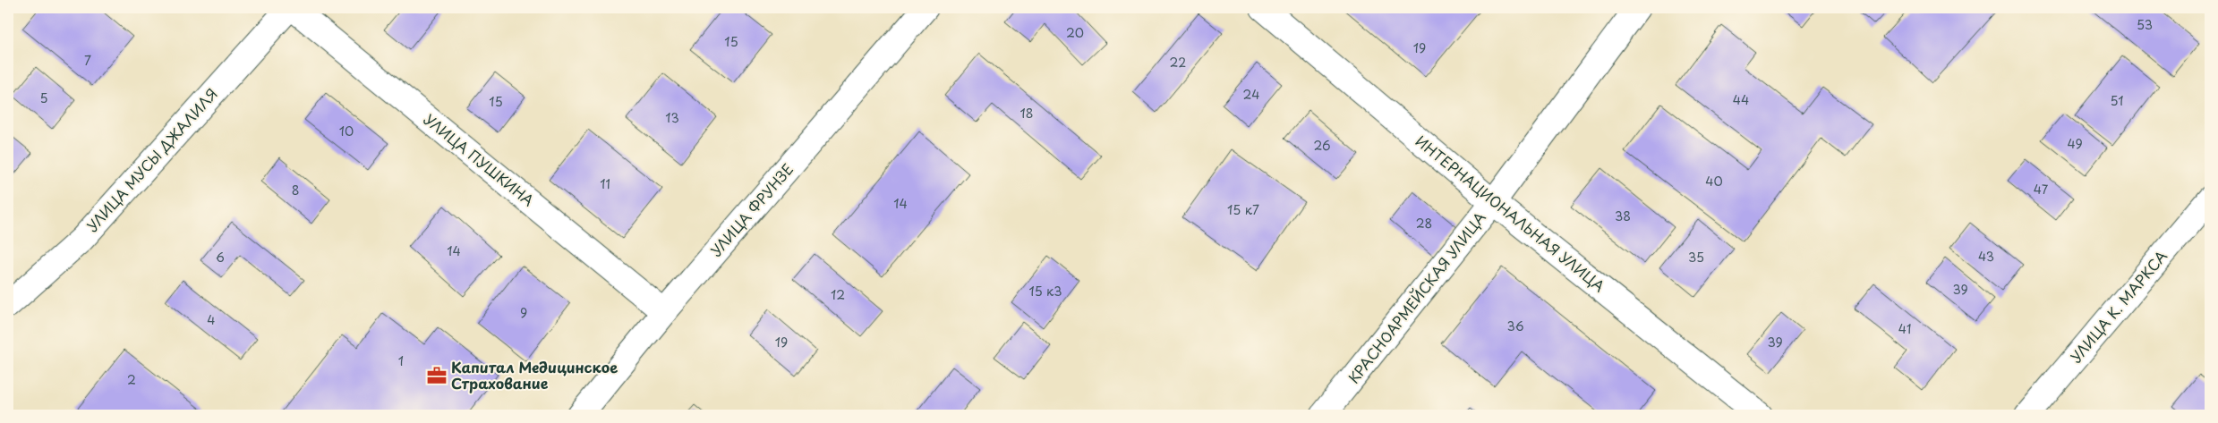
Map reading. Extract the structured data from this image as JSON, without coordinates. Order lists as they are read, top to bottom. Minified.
{"streets":{"street":["УЛИЦА МУСЫ ДЖАЛИЛЯ","УЛИЦА ПУШКИНА","УЛИЦА ФРУНЗЕ","ИНТЕРНАЦИОНАЛЬНАЯ УЛИЦА","КРАСНОАРМЕЙСКАЯ УЛИЦА","УЛИЦА К. МАРКСА"]},"crossings":[["УЛИЦА ПУШКИНА","УЛИЦА ФРУНЗЕ"],["ИНТЕРНАЦИОНАЛЬНАЯ УЛИЦА","КРАСНОАРМЕЙСКАЯ УЛИЦА"]],"places":{"office":["Капитал Медицинское Страхование"]},"house_numbers":["53","20","15","19","7","22","24","5","44","51","15","18","13","10","49","26","40","11","47","8","14","15 к7","38","28","14","43","6","35","39","15 к3","12","9","4","36","41","19","39","1","2"]}
